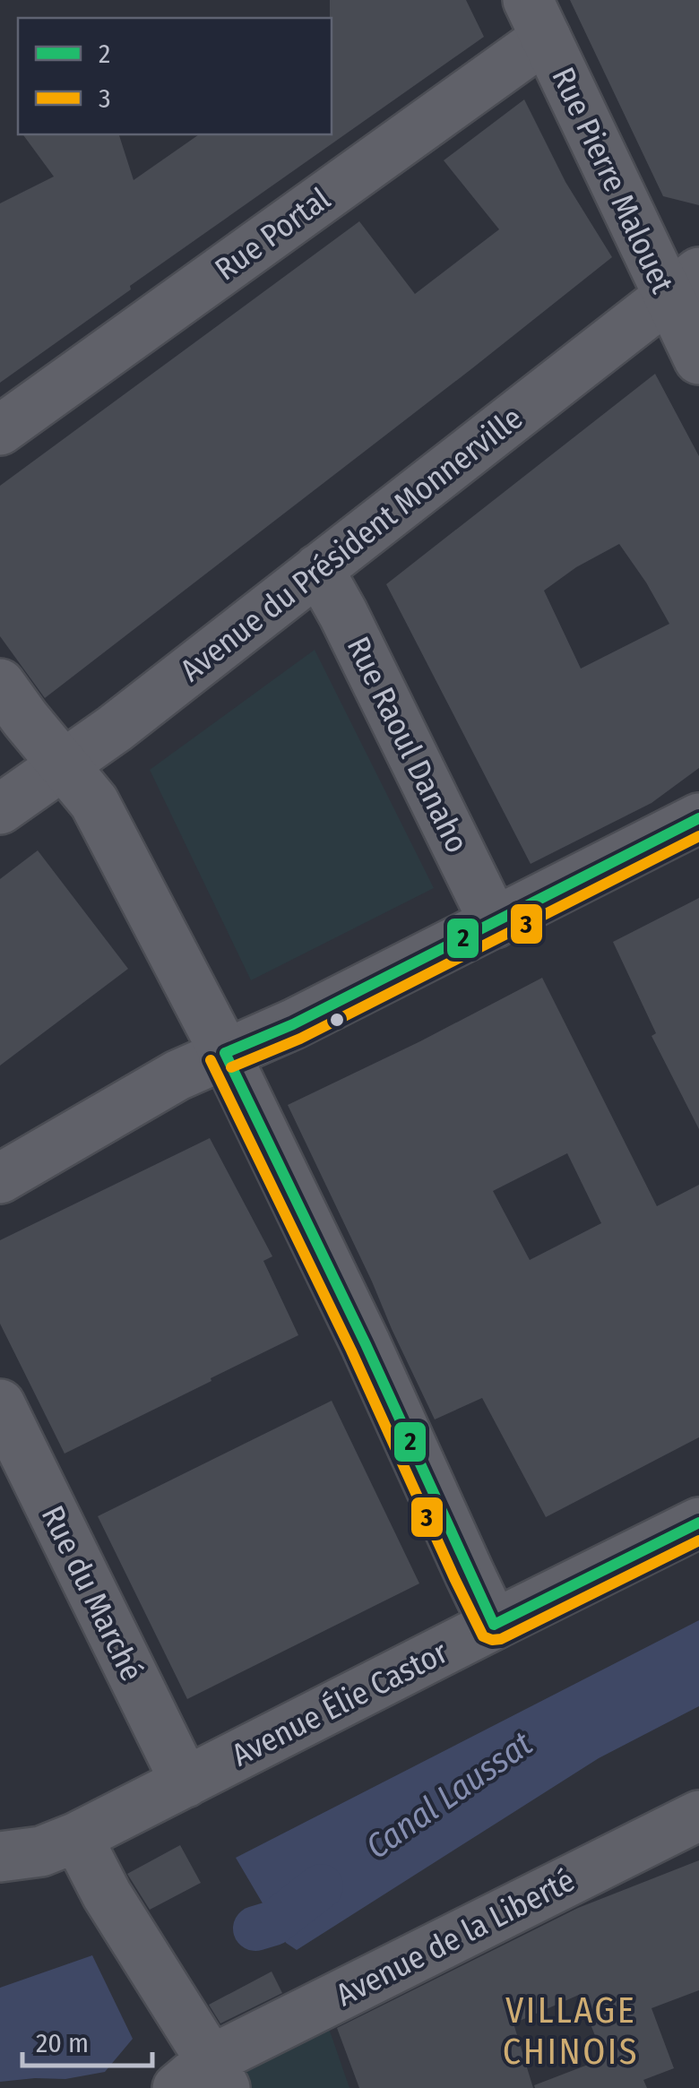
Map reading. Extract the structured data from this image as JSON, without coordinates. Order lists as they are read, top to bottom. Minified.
{"streets":{"street":["Rue Pierre Malouet","Rue Portal","Avenue du Président Monnerville","Rue Raoul Danaho","Rue du Marché","Avenue Élie Castor","Avenue de la Liberté"]},"crossings":[["Rue Pierre Malouet","Rue Portal"],["Rue Pierre Malouet","Avenue du Président Monnerville"],["Avenue du Président Monnerville","Rue Raoul Danaho"],["Rue du Marché","Avenue Élie Castor"]],"districts":["VILLAGE CHINOIS"],"water":["Canal Laussat"],"lines":["transit line 2","transit line 3"],"legend":["2","3"],"scale_bar":"20 m"}
